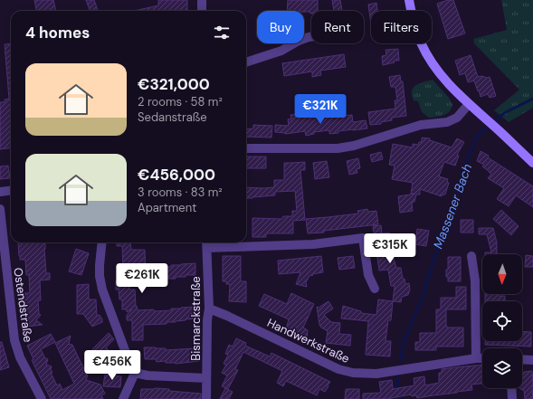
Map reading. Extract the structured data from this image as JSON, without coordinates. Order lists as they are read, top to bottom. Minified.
{"streets":{"street":["Ostendstraße","Bismarckstraße","Handwerkstraße"]},"crossings":[["Bismarckstraße","Handwerkstraße"]],"water":["Massener Bach"],"north":"bottom","page":{"chip":["Buy","Rent","Filters"],"heading":"4 homes","list":[{"name":"€321,000","note":"2 rooms · 58 m² · Sedanstraße"},{"name":"€456,000","note":"3 rooms · 83 m² · Apartment"}],"price":["€321K","€315K","€261K","€456K"]}}
